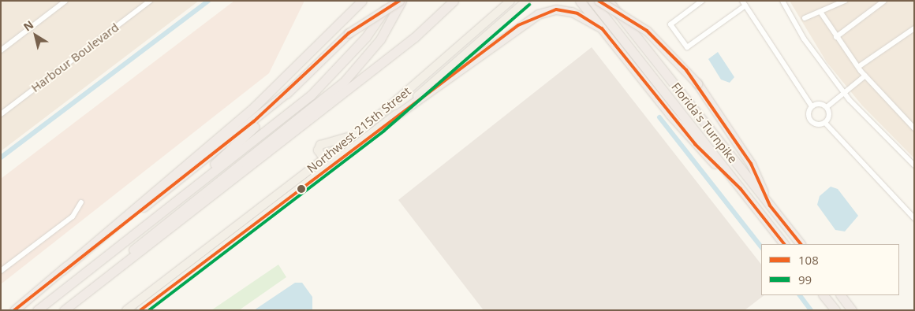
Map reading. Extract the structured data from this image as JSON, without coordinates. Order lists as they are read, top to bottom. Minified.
{"streets":{"highway":["Florida's Turnpike"],"main road":["Northwest 215th Street"],"street":["Harbour Boulevard"]},"lines":["transit line 108","transit line 99"],"legend":["108","99"],"north":"top left"}
